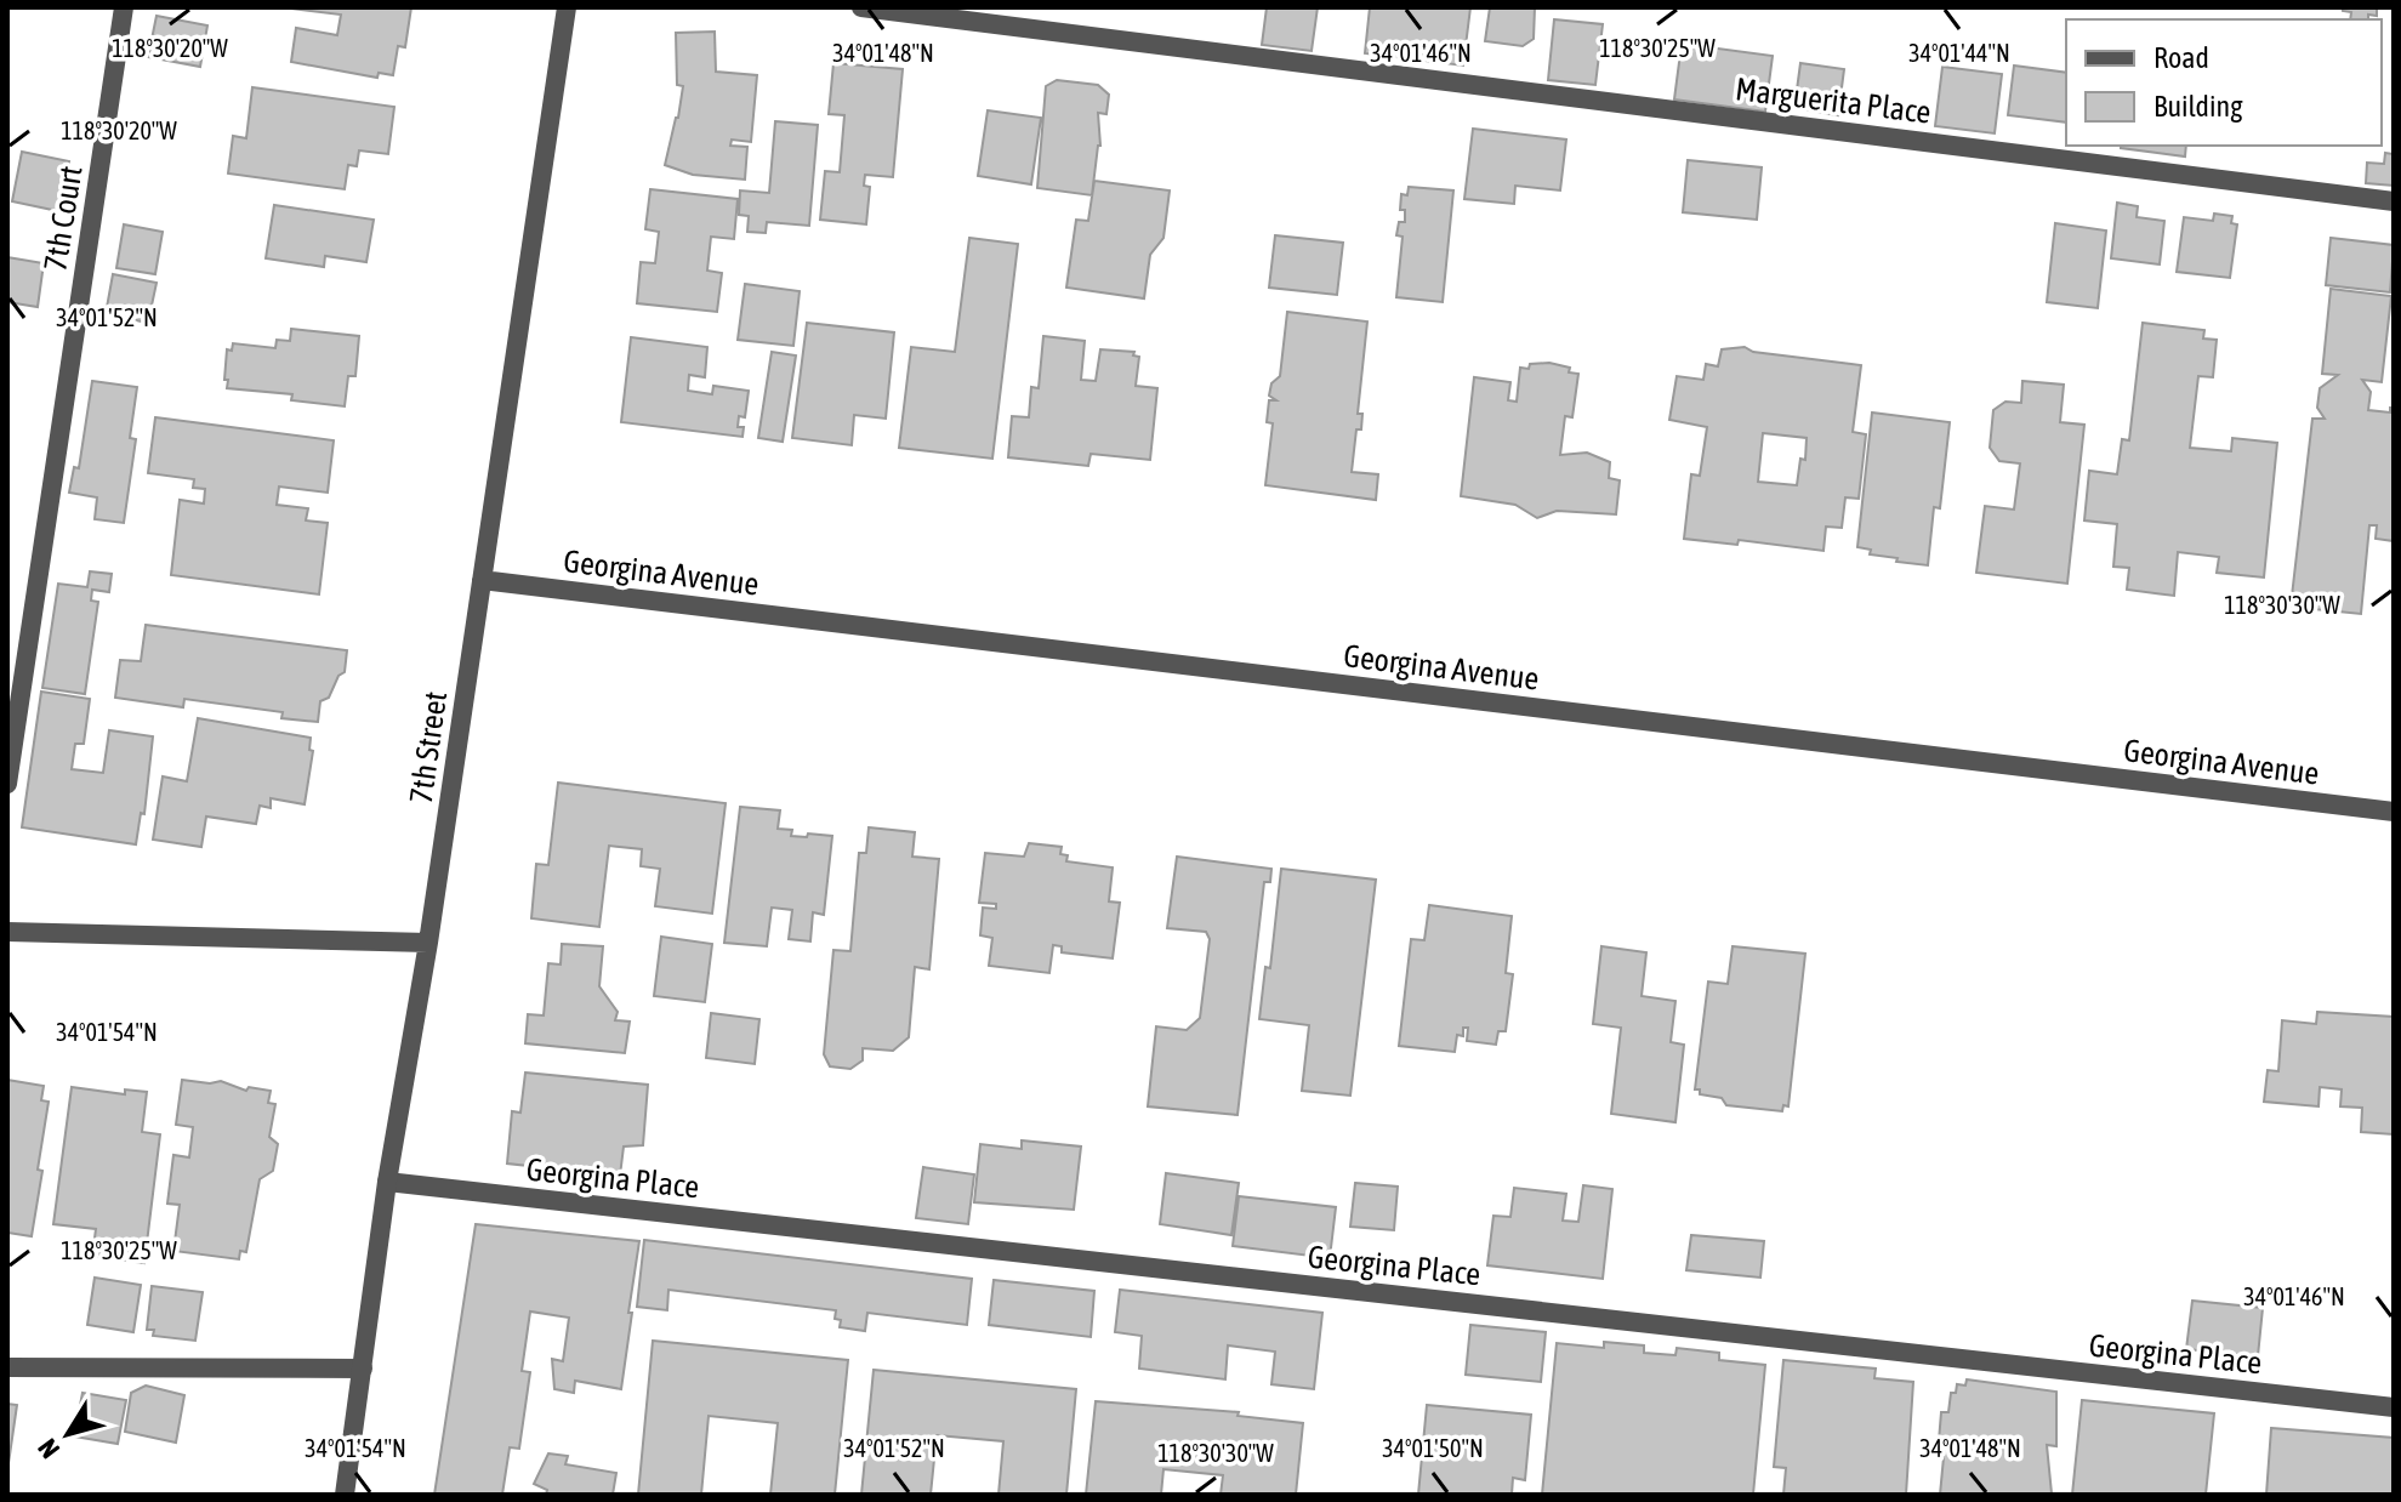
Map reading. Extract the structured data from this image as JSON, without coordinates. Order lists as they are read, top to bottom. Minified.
{"streets":{"street":["Marguerita Place","7th Court","Georgina Avenue","7th Street","Georgina Place"]},"crossings":[["Georgina Avenue","7th Street"],["7th Street","Georgina Place"]],"legend":["Road","Building"],"north":"bottom left","coordinates":["118°30'20\"W","118°30'25\"W","34°01'48\"N","34°01'46\"N","34°01'44\"N","34°01'52\"N","118°30'30\"W","34°01'54\"N","34°01'50\"N"]}
